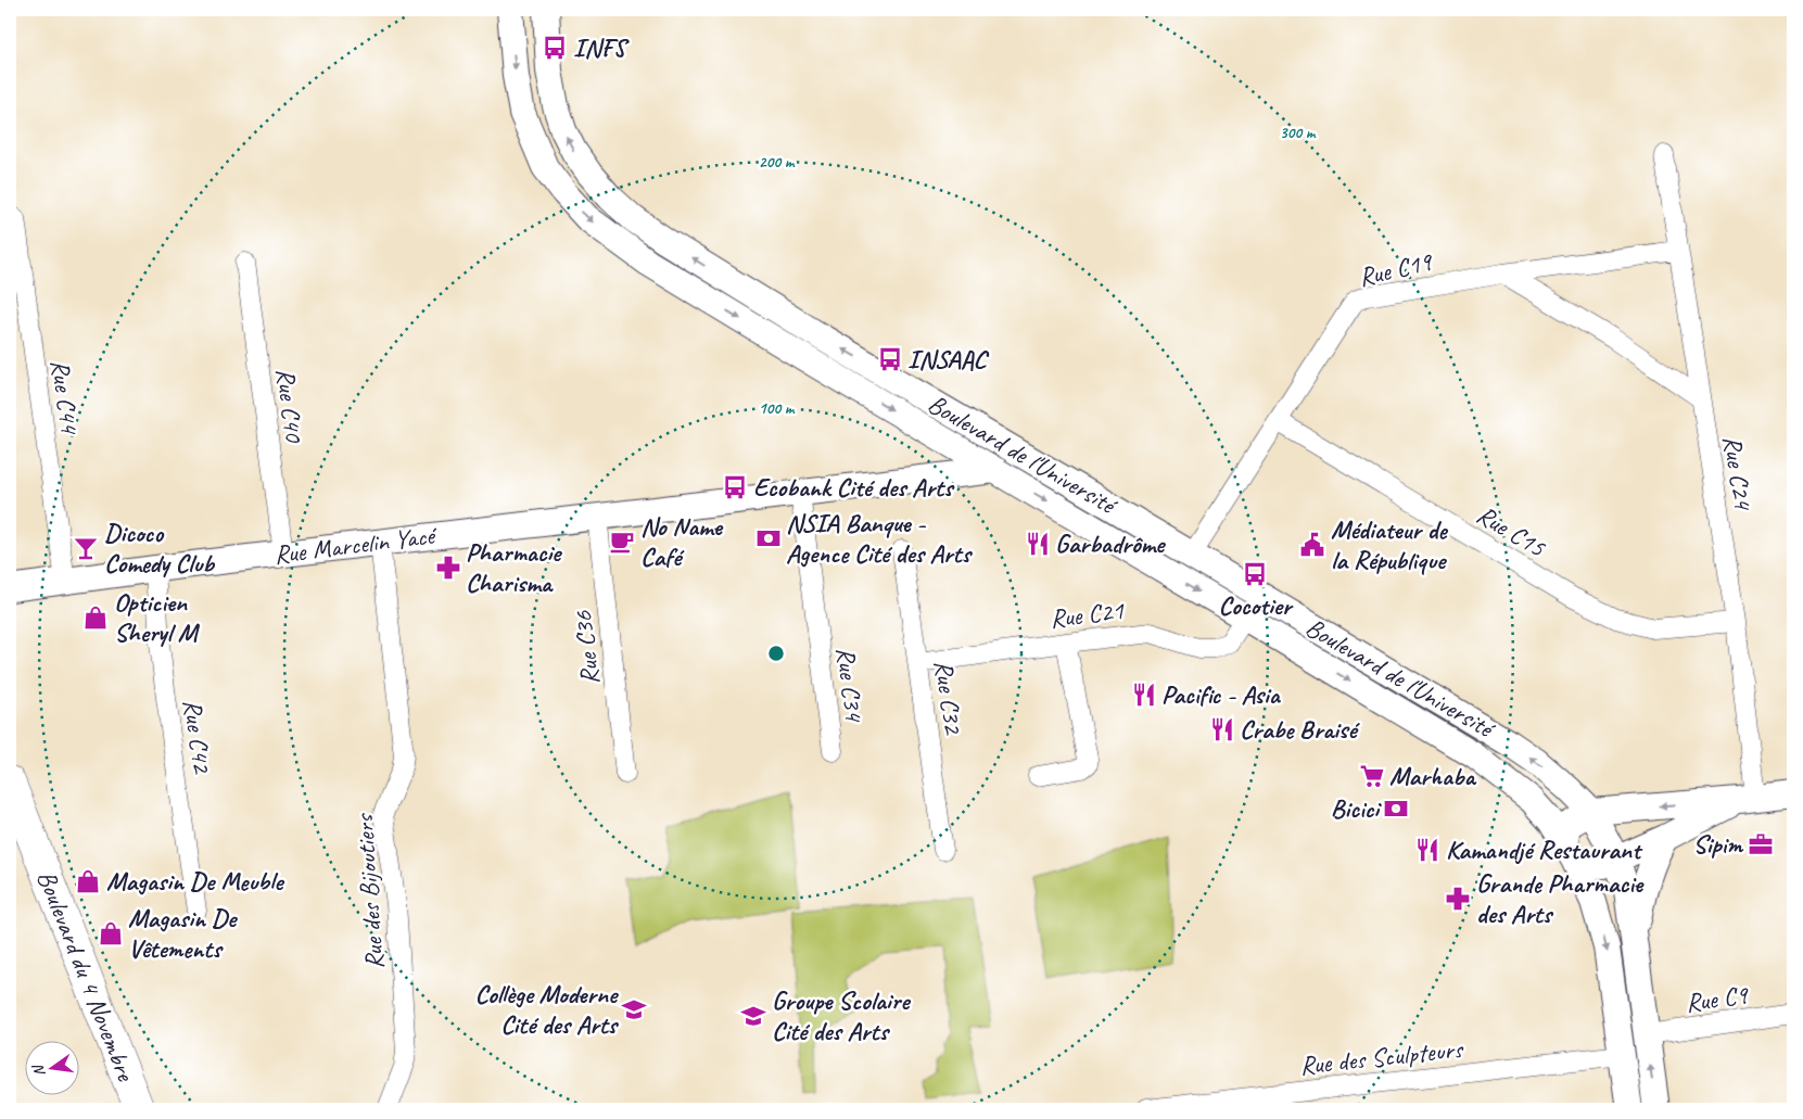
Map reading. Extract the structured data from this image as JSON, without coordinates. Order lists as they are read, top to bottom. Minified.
{"streets":{"main road":["Boulevard du 4 Novembre"],"street":["Rue C19","Rue C44","Rue C40","Boulevard de l'Université","Rue C24","Rue C15","Rue Marcelin Yacé","Rue C21","Rue C36","Rue C34","Rue C32","Rue C42","Rue des Bijoutiers","Rue C9","Rue des Sculpteurs"]},"crossings":[["Rue C19","Boulevard de l'Université"],["Rue C19","Rue C24"],["Rue C19","Rue C15"],["Rue C44","Rue Marcelin Yacé"],["Rue C40","Rue Marcelin Yacé"],["Boulevard de l'Université","Rue Marcelin Yacé"],["Boulevard de l'Université","Rue C21"],["Boulevard de l'Université","Rue C9"],["Boulevard de l'Université","Rue des Sculpteurs"],["Rue C24","Rue C15"],["Rue Marcelin Yacé","Rue C36"],["Rue Marcelin Yacé","Rue C34"],["Rue Marcelin Yacé","Rue C42"],["Rue Marcelin Yacé","Rue des Bijoutiers"],["Rue C21","Rue C32"]],"places":{"bus stop":["INFS","INSAAC","Ecobank Cité des Arts","Cocotier"],"bank":["NSIA Banque - Agence Cité des Arts","Bicici"],"cafe":["No Name Café"],"restaurant":["Garbadrôme","Pacific - Asia","Crabe Braisé","Kamandjé Restaurant"],"public building":["Médiateur de la République"],"bar":["Dicoco Comedy Club"],"pharmacy":["Pharmacie Charisma","Grande Pharmacie des Arts"],"shop":["Opticien Sheryl M","Magasin De Meuble","Magasin De Vêtements"],"supermarket":["Marhaba"],"office":["Sipim"],"school or university":["Collège Moderne Cité des Arts","Groupe Scolaire Cité des Arts"]},"north":"left","rings":["300 m","200 m","100 m"]}
